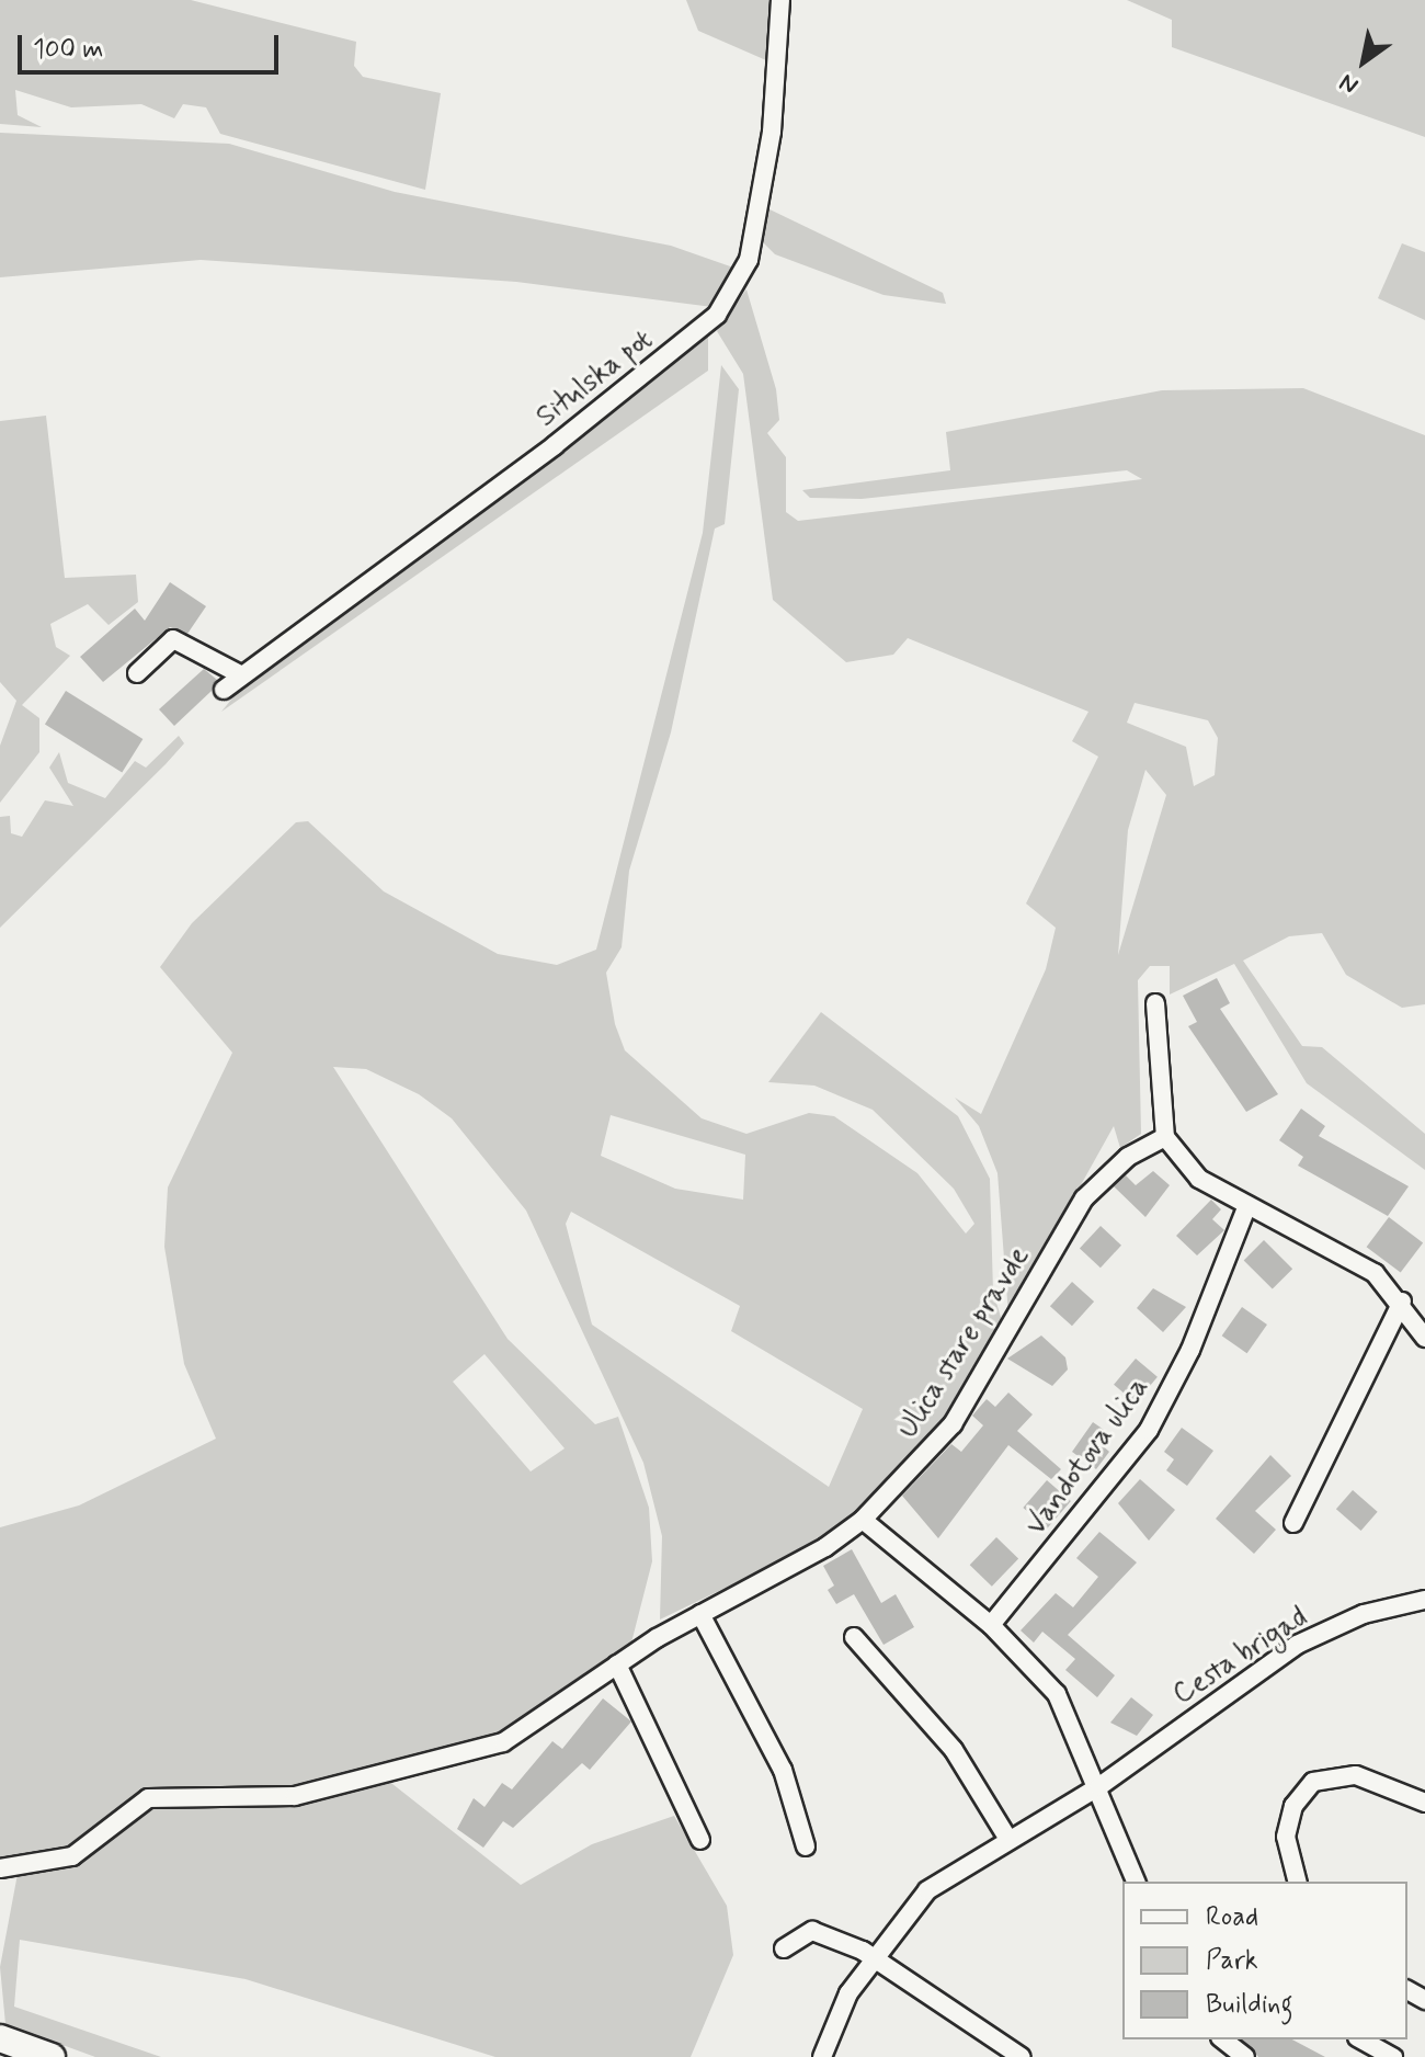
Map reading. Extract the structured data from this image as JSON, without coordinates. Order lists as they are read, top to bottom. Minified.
{"streets":{"street":["Situlska pot","Ulica stare pravde","Vandotova ulica","Cesta brigad"]},"legend":["Road","Park","Building"],"scale_bar":"100 m","north":"bottom left"}
